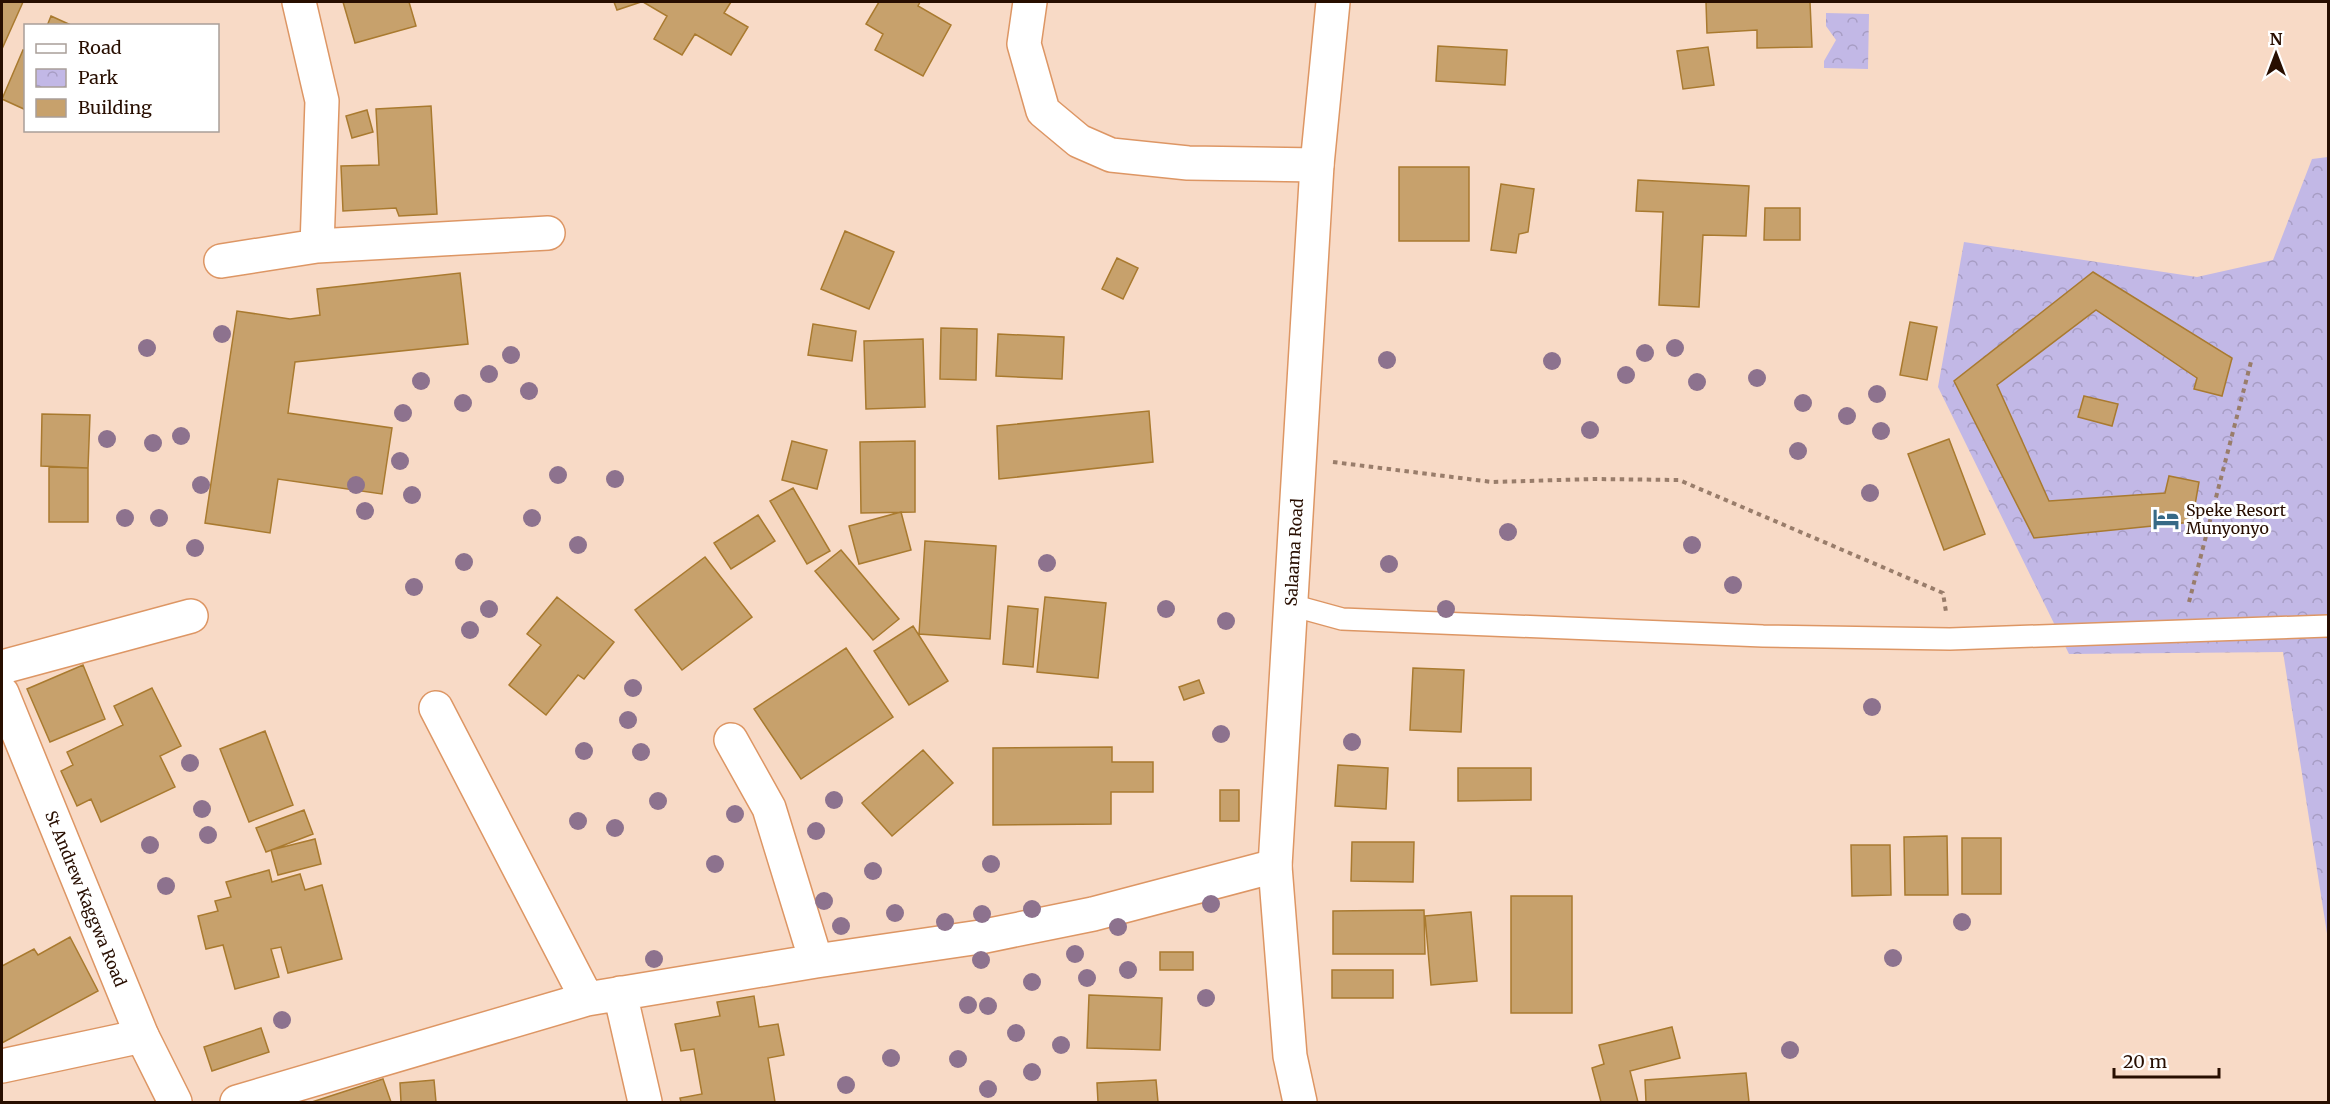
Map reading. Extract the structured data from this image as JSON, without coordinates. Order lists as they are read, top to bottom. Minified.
{"streets":{"street":["Salaama Road","St Andrew Kaggwa Road"]},"places":{"hotel":["Speke Resort Munyonyo"]},"legend":["Road","Park","Building"],"scale_bar":"20 m","north":"top"}
